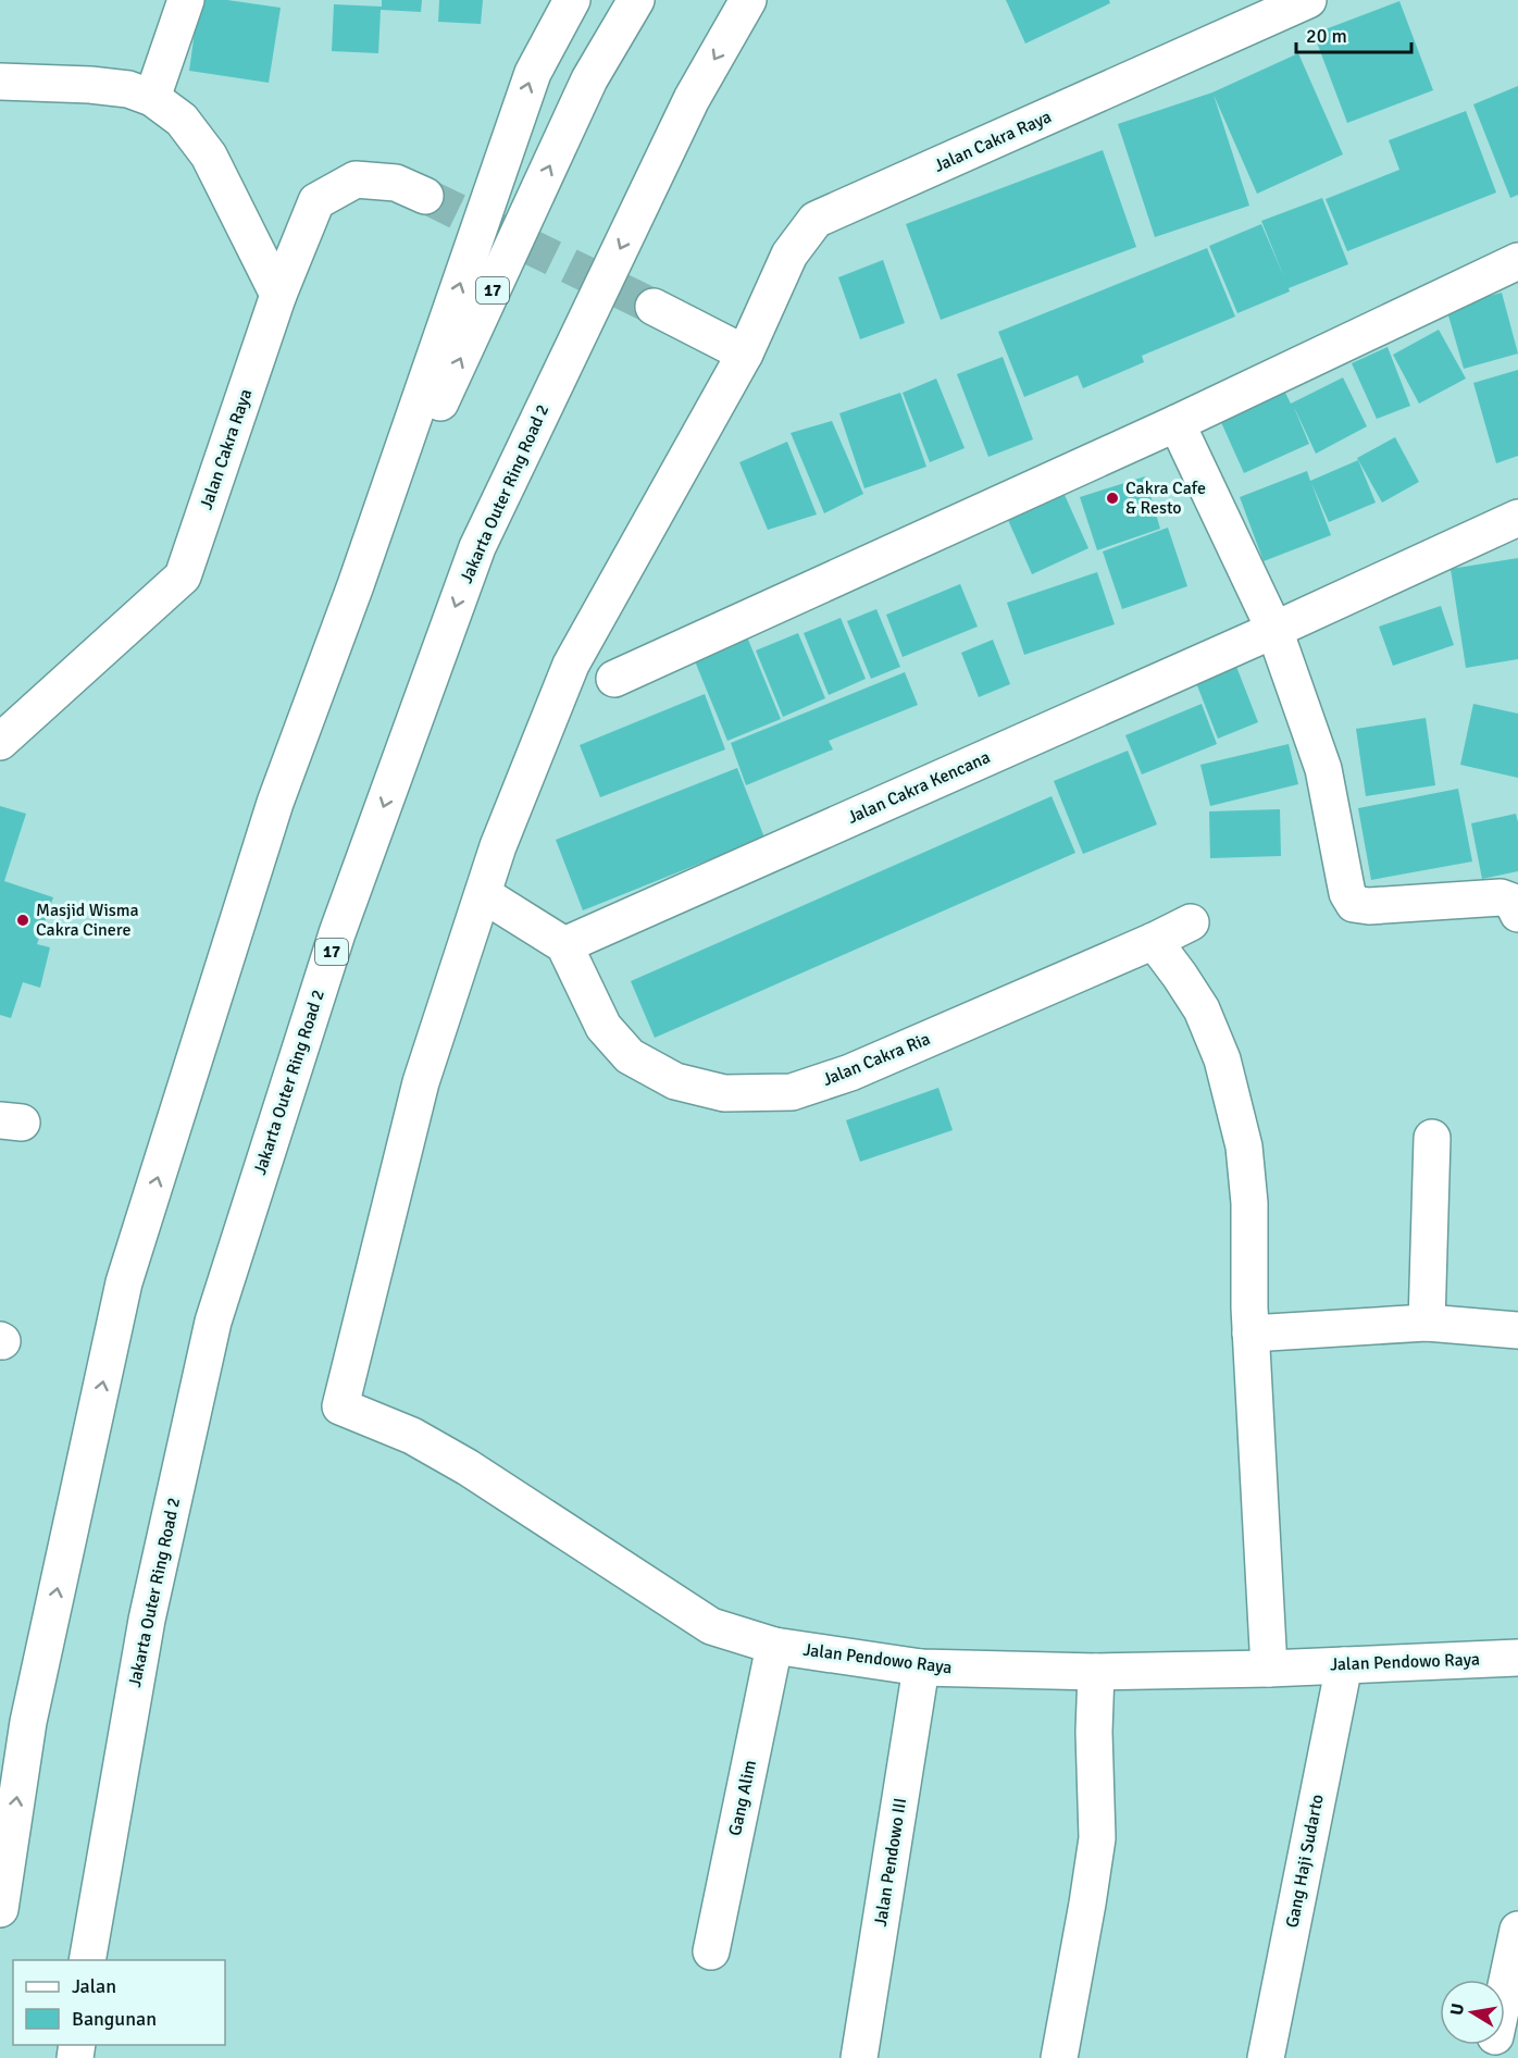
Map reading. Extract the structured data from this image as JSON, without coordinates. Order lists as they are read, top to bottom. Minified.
{"streets":{"main road":["Jalan Cakra Raya","17","Jakarta Outer Ring Road 2","Jalan Cakra Kencana","Jalan Cakra Ria","Jalan Pendowo Raya","Gang Alim","Gang Haji Sudarto","Jalan Pendowo III"]},"crossings":[["Jalan Cakra Raya","Jalan Pendowo Raya"],["Jalan Cakra Kencana","Jalan Cakra Ria"],["Jalan Pendowo Raya","Gang Alim"],["Jalan Pendowo Raya","Gang Haji Sudarto"],["Jalan Pendowo Raya","Jalan Pendowo III"]],"places":["Cakra Cafe & Resto","Masjid Wisma Cakra Cinere"],"legend":["Jalan","Bangunan"],"scale_bar":"20 m","north":"left"}
